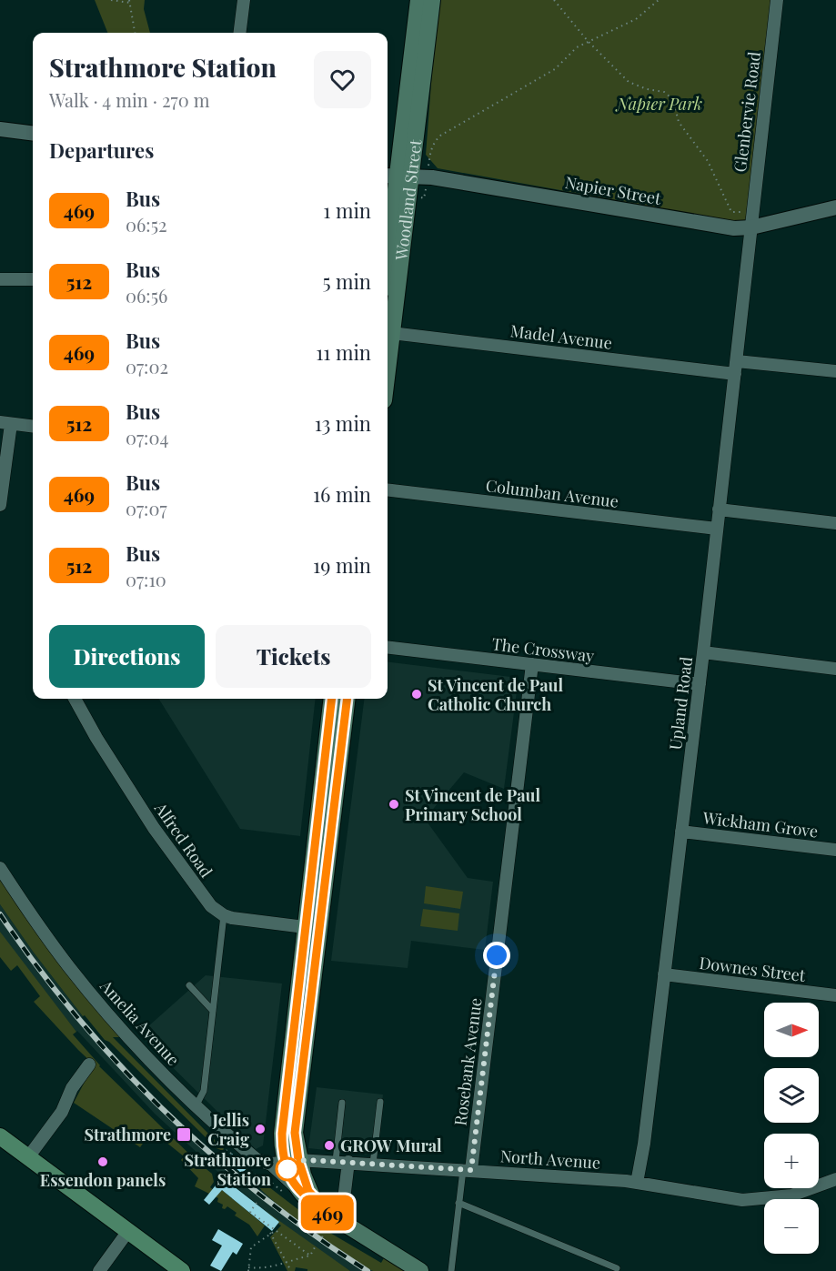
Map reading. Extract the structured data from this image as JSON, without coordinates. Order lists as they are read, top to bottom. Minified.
{"streets":{"main road":["Woodland Street"],"street":["Glenbervie Road","Napier Street","Madel Avenue","Columban Avenue","The Crossway","Upland Road","Wickham Grove","Alfred Road","Downes Street","Amelia Avenue","Rosebank Avenue","North Avenue"]},"crossings":[["Glenbervie Road","Napier Street"],["Glenbervie Road","Upland Road"],["Napier Street","Woodland Street"],["Napier Street","Upland Road"],["Woodland Street","Madel Avenue"],["Madel Avenue","Upland Road"],["Columban Avenue","Upland Road"],["The Crossway","Upland Road"],["The Crossway","Rosebank Avenue"],["Upland Road","Wickham Grove"],["Upland Road","Downes Street"],["Upland Road","North Avenue"],["Rosebank Avenue","North Avenue"]],"parks":["Napier Park"],"places":{"other":["St Vincent de Paul Catholic Church","St Vincent de Paul Primary School","Jellis Craig","GROW Mural","Essendon panels","Strathmore Station"],"transit":["Strathmore"]},"lines":["bus line 469"],"north":"right","page":{"on_map":"469","heading":[["Strathmore Station","Walk · 4 min · 270 m"],"Departures"],"list":[{"mark":"469","name":"Bus","note":"06:52","value":"1 min"},{"mark":"512","name":"Bus","note":"06:56","value":"5 min"},{"mark":"469","name":"Bus","note":"07:02","value":"11 min"},{"mark":"512","name":"Bus","note":"07:04","value":"13 min"},{"mark":"469","name":"Bus","note":"07:07","value":"16 min"},{"mark":"512","name":"Bus","note":"07:10","value":"19 min"}],"buttons":["Directions","Tickets"],"map_buttons":["+","−"]}}
